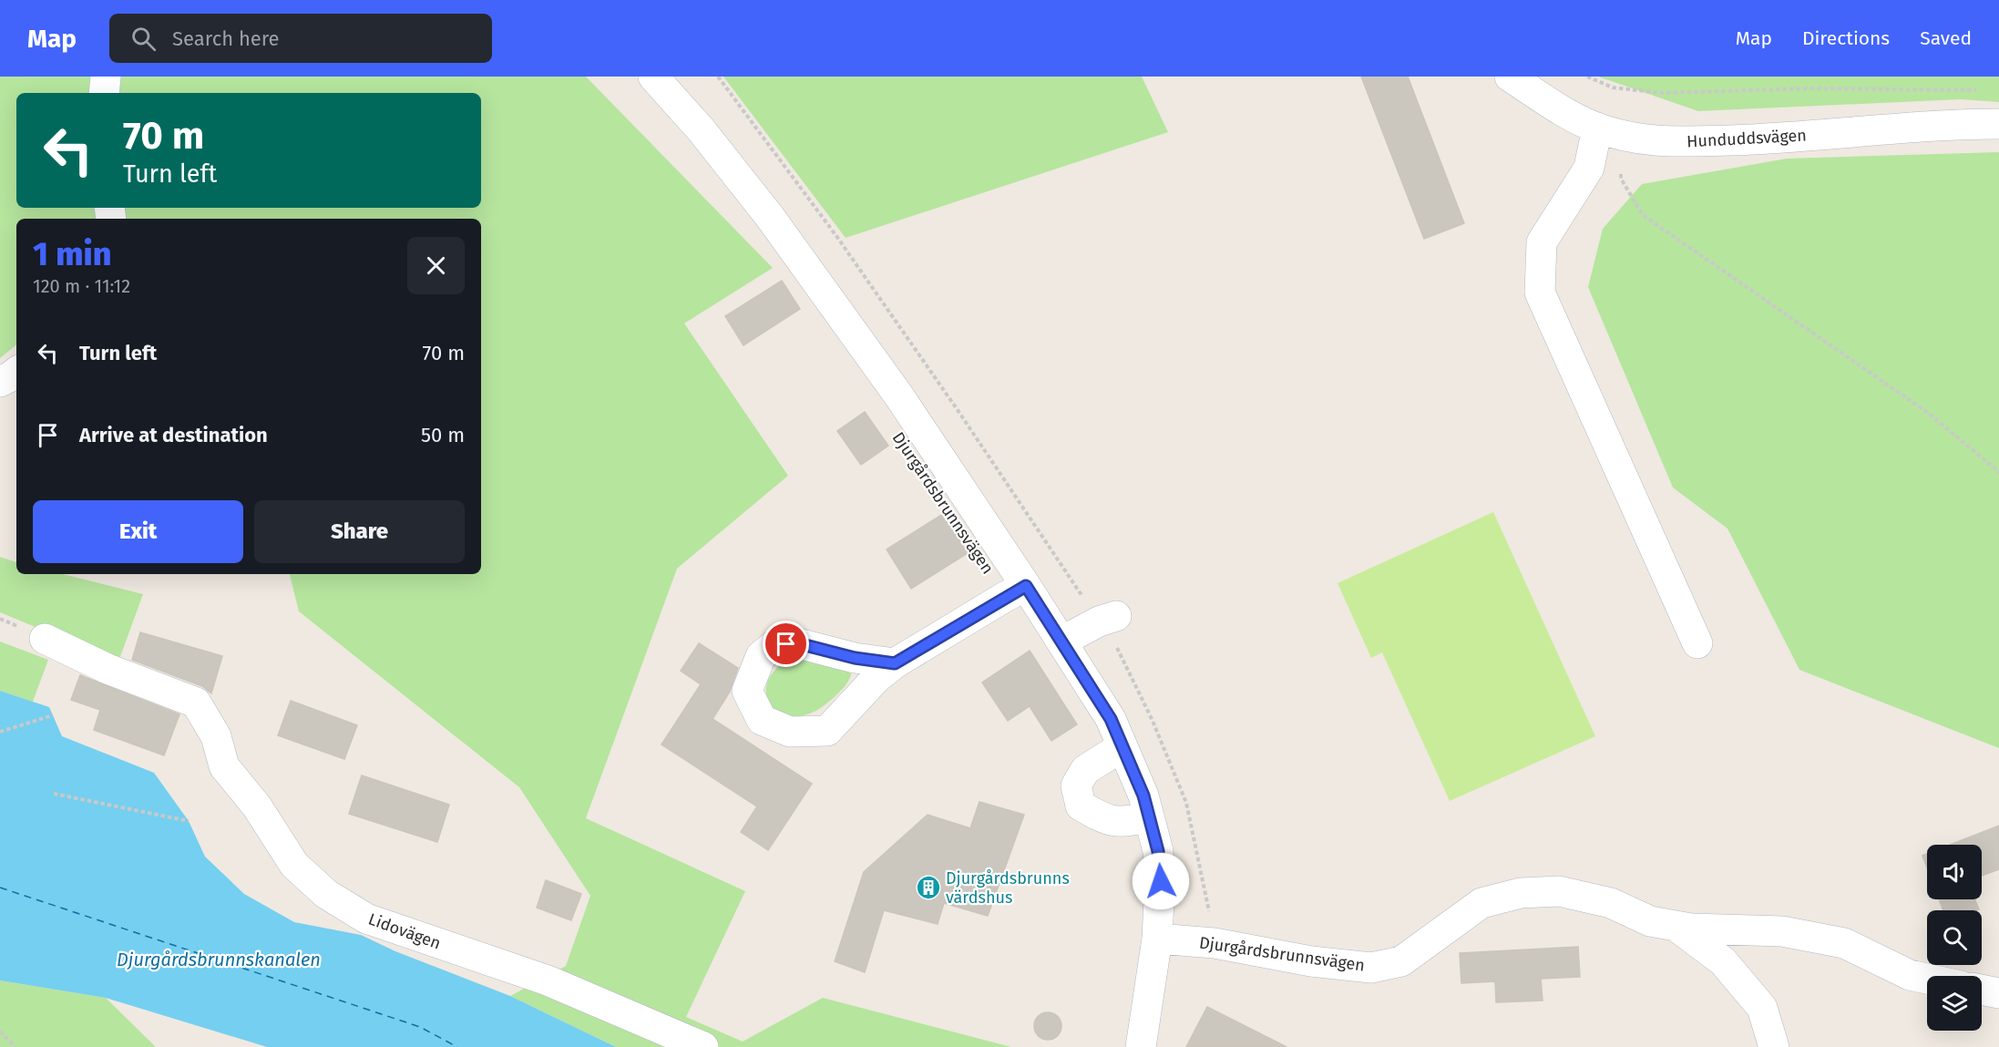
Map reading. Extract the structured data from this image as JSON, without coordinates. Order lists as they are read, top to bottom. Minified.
{"streets":{"street":["Hunduddsvägen","Djurgårdsbrunnsvägen","Lidovägen"]},"water":["Djurgårdsbrunnskanalen"],"places":{"building":["Djurgårdsbrunns värdshus"]},"page":{"header":"Map","search":"Search here","nav":["Map","Directions","Saved"],"turn":["70 m","Turn left"],"heading":["1 min","120 m · 11:12"],"list":[{"name":"Turn left","value":"70 m"},{"name":"Arrive at destination","value":"50 m"}],"buttons":["Exit","Share"]}}
